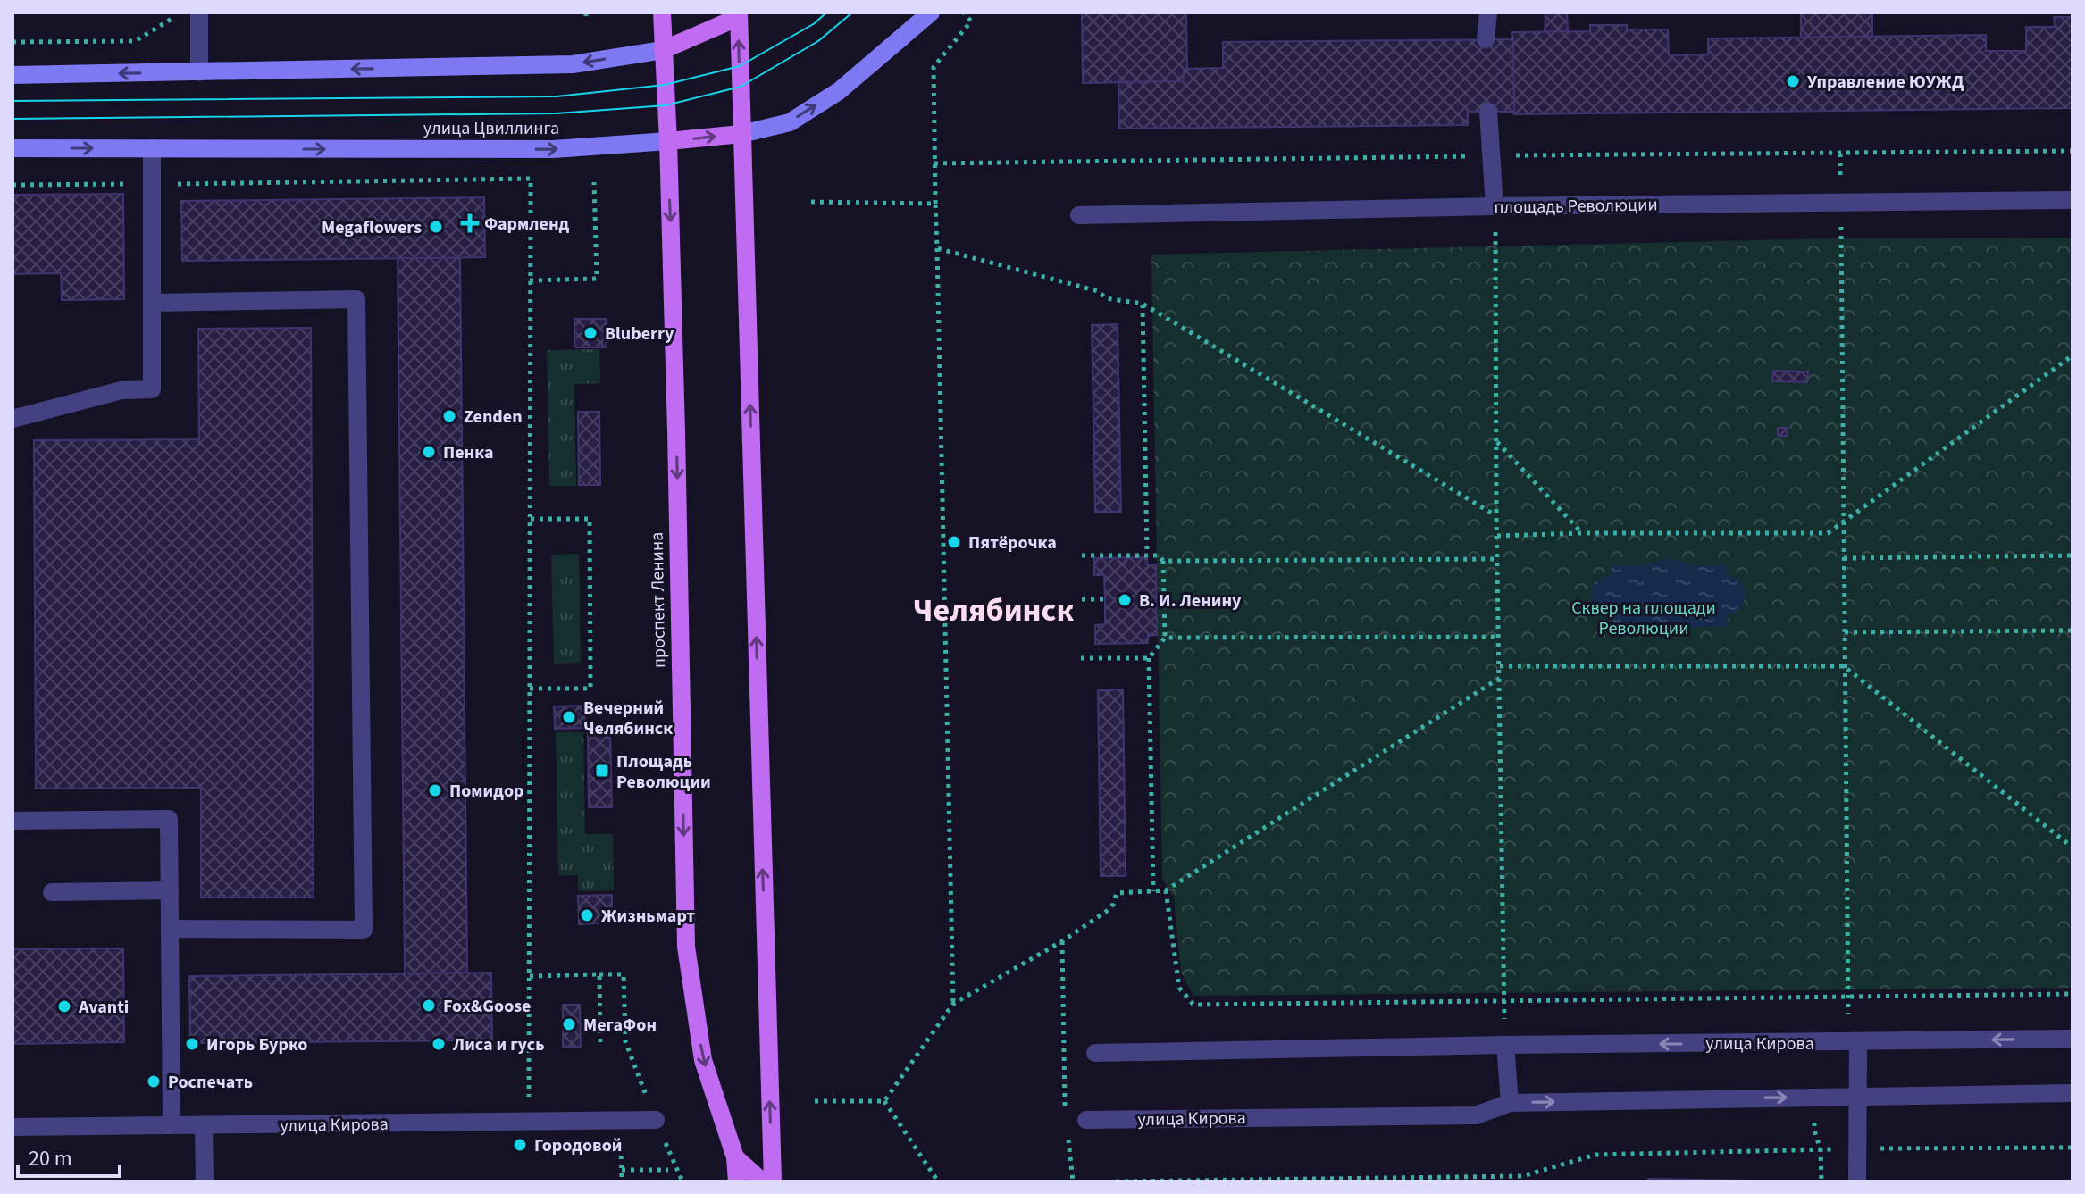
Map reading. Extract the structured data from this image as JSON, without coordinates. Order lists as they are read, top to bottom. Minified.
{"streets":{"main road":["улица Цвиллинга","проспект Ленина"],"street":["площадь Революции","улица Кирова"]},"crossings":[["улица Цвиллинга","проспект Ленина"]],"districts":["Челябинск"],"parks":["Сквер на площади Революции"],"places":{"other":["Управление ЮУЖД","Megaflowers","Bluberry","Zenden","Пенка","Пятёрочка","В. И. Ленину","Вечерний Челябинск","Помидор","Жизньмарт","Fox&Goose","Avanti","МегаФон","Игорь Бурко","Лиса и гусь","Роспечать","Городовой"],"health":["Фармленд"],"transit":["Площадь Революции"]},"scale_bar":"20 m"}
